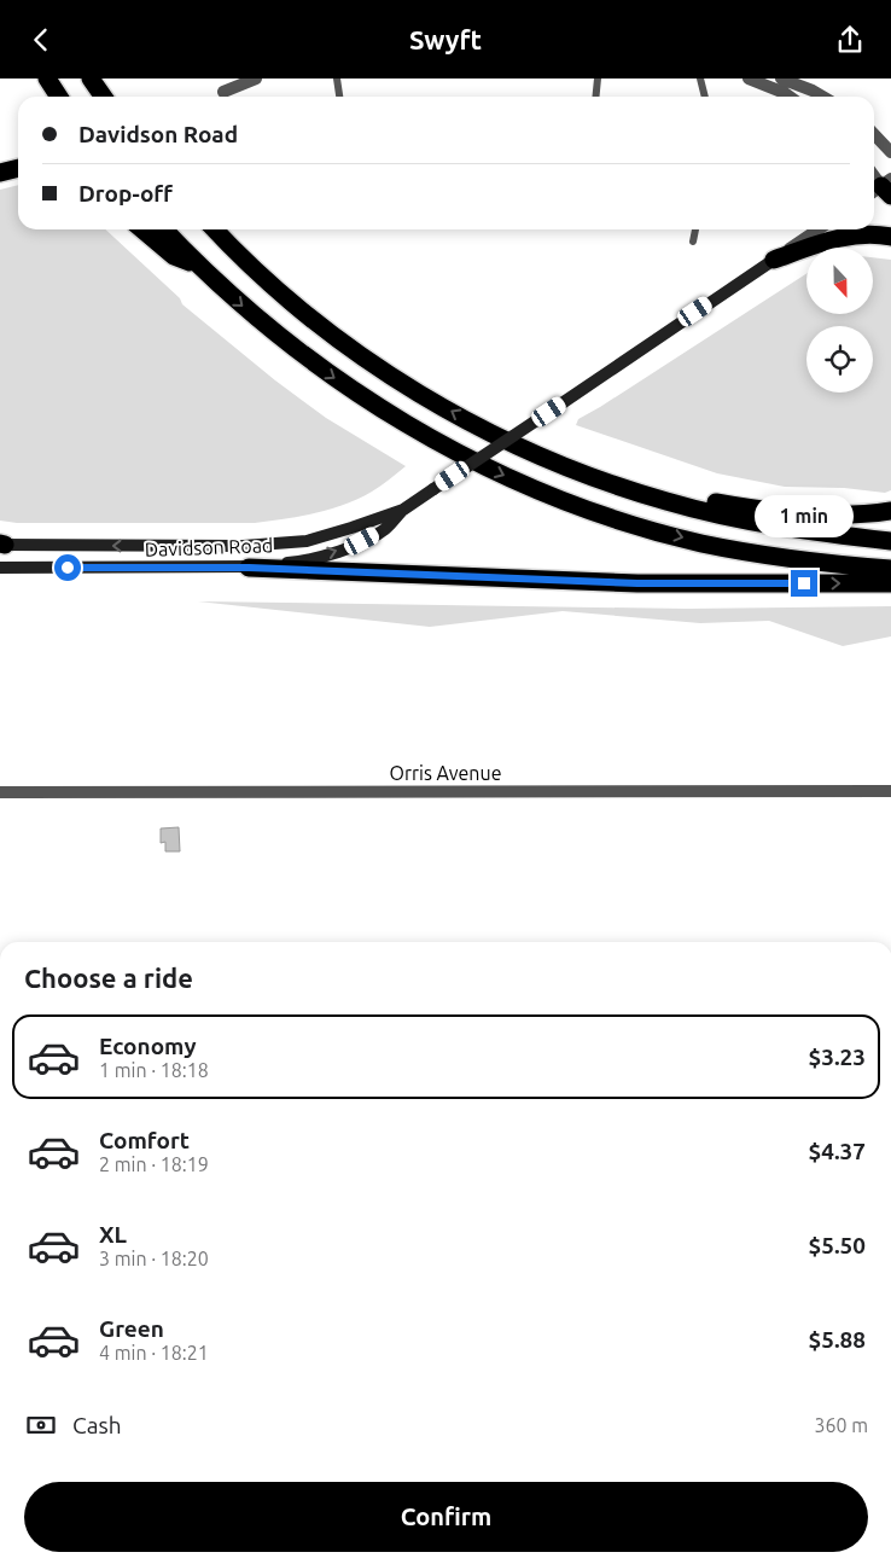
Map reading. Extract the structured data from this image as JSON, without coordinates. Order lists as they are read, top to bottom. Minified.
{"streets":{"main road":["Davidson Road"],"street":["Orris Avenue"]},"north":"bottom","page":{"header":"Swyft","banner":["Davidson Road","Drop-off"],"bubble":"1 min","heading":"Choose a ride","list":[{"name":"Economy","note":"1 min · 18:18","value":"$3.23"},{"name":"Comfort","note":"2 min · 18:19","value":"$4.37"},{"name":"XL","note":"3 min · 18:20","value":"$5.50"},{"name":"Green","note":"4 min · 18:21","value":"$5.88"}],"pay":["Cash","360 m"],"buttons":"Confirm"}}
